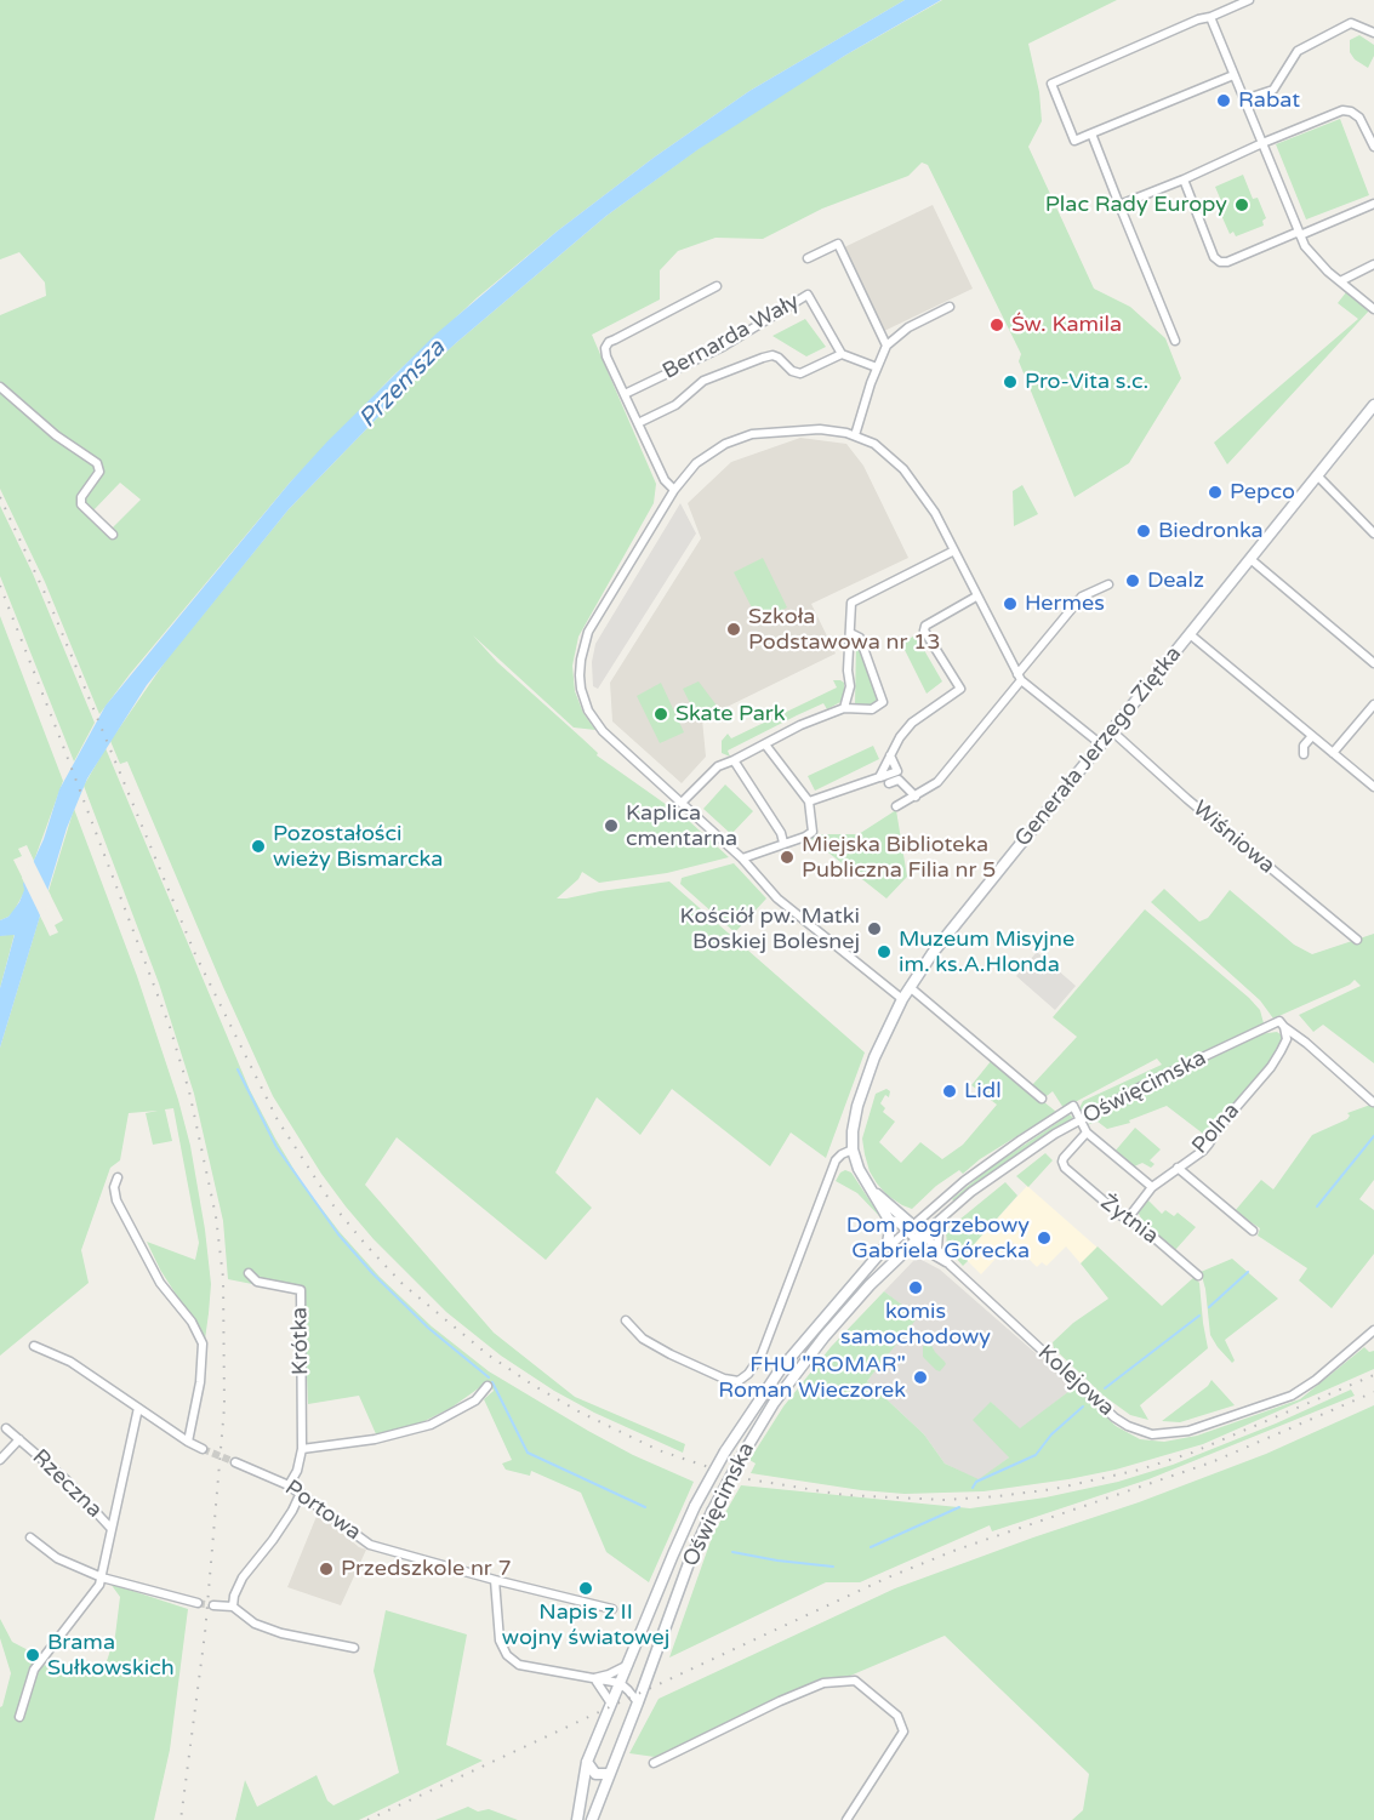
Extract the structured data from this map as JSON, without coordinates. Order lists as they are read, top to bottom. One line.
{"streets":{"main road":["Generała Jerzego Ziętka","Oświęcimska"],"street":["Bernarda Wały","Wiśniowa","Polna","Żytnia","Krótka","Kolejowa","Rzeczna","Portowa"]},"crossings":[["Generała Jerzego Ziętka","Wiśniowa"],["Oświęcimska","Polna"],["Oświęcimska","Kolejowa"],["Polna","Żytnia"]],"water":["Przemsza"],"places":["Rabat","Plac Rady Europy","Św. Kamila","Pro-Vita s.c.","Pepco","Biedronka","Dealz","Hermes","Szkoła Podstawowa nr 13","Skate Park","Kaplica cmentarna","Pozostałości wieży Bismarcka","Miejska Biblioteka Publiczna Filia nr 5","Kościół pw. Matki Boskiej Bolesnej","Muzeum Misyjne im. ks.A.Hlonda","Lidl","Dom pogrzebowy Gabriela Górecka","komis samochodowy","FHU \"ROMAR\" Roman Wieczorek","Przedszkole nr 7","Napis z II wojny światowej","Brama Sułkowskich"]}
